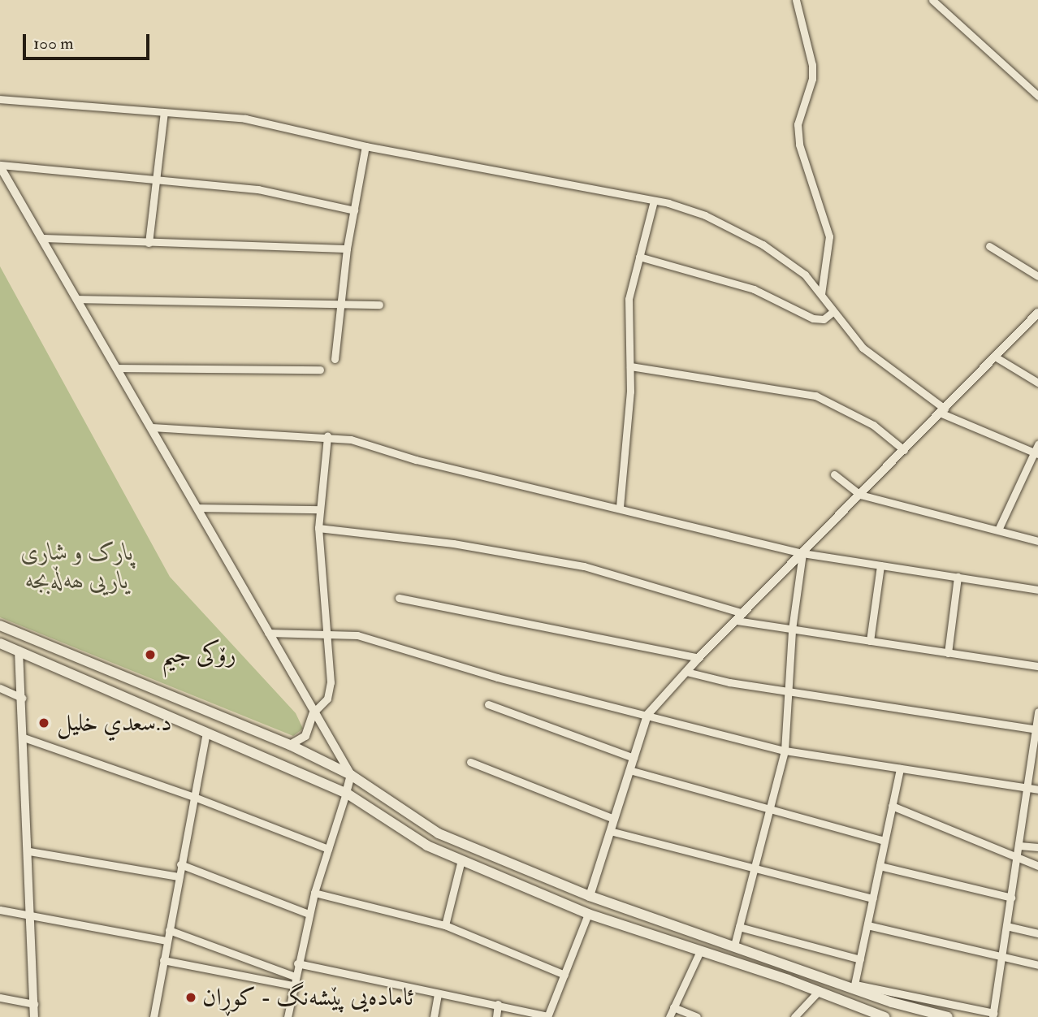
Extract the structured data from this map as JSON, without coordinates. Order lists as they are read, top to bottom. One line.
{"parks":["پارک و شاری یاریی ھەڵەبجە"],"places":["رۆکی جیم","د.سعدي خليل","ئامادەیی پێشەنگ - کوڕان"],"scale_bar":"100 m"}
